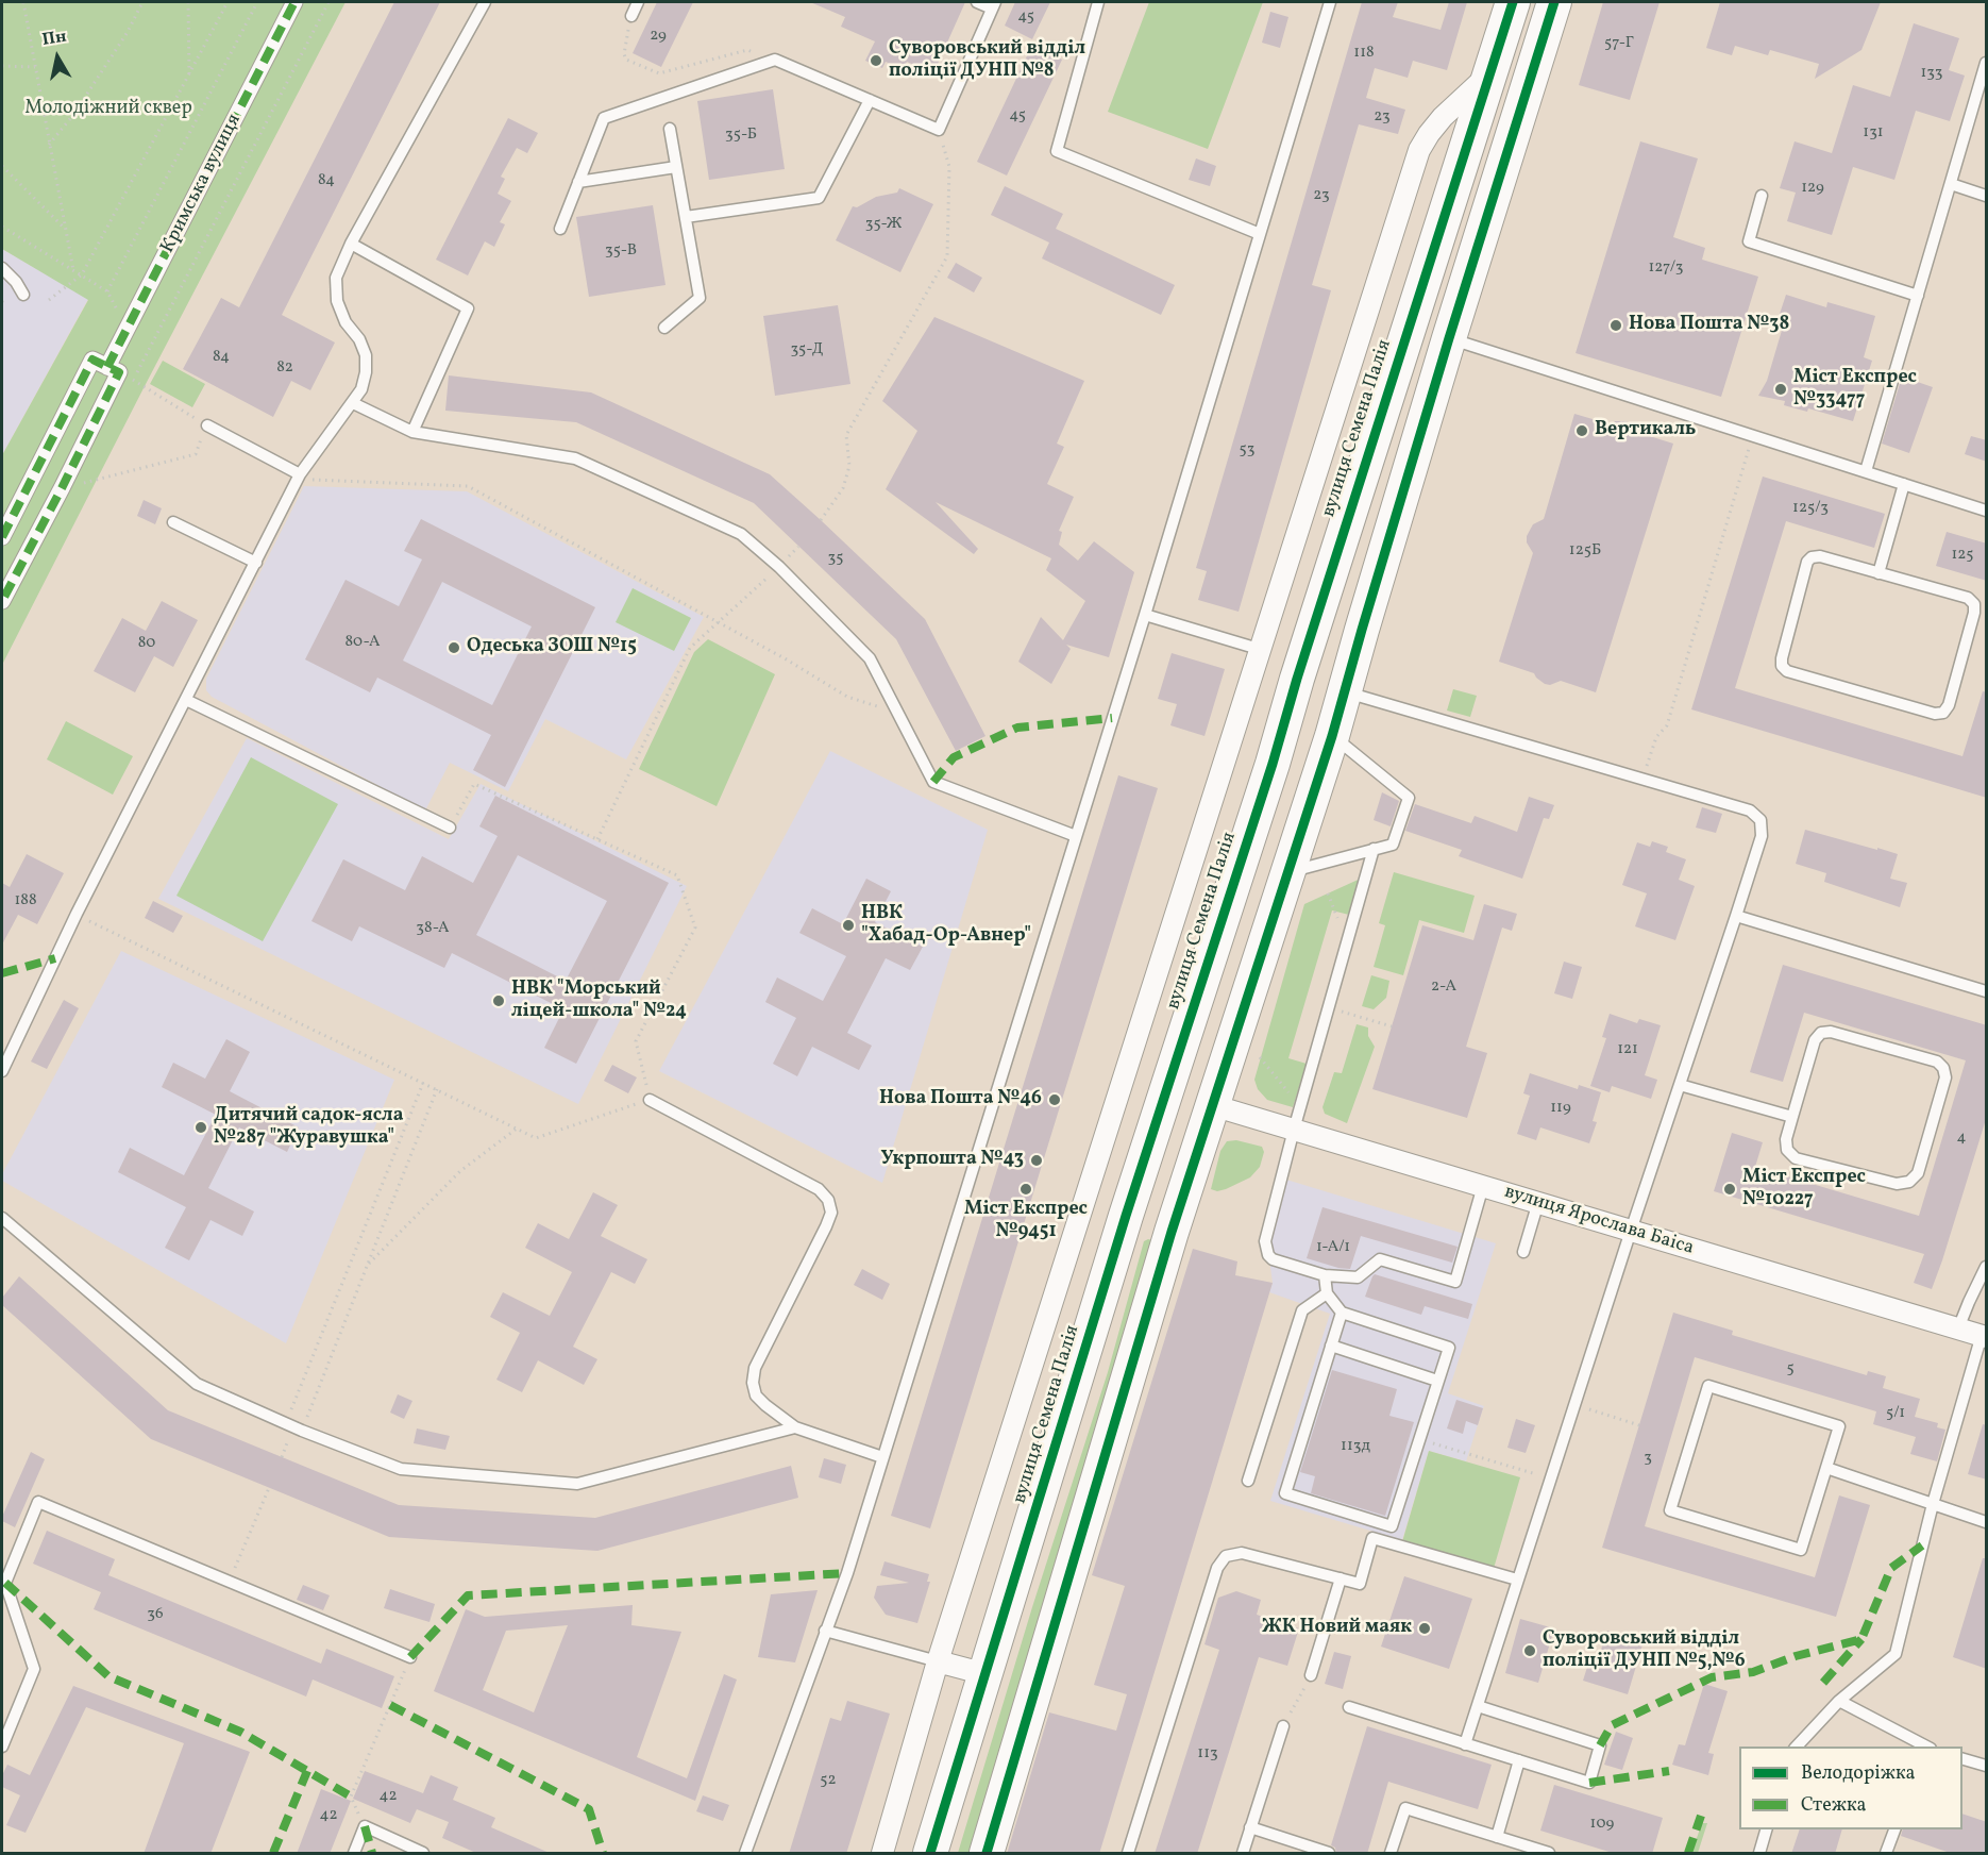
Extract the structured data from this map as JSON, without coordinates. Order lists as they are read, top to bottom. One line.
{"streets":{"main road":["вулиця Семена Палія"],"street":["Кримська вулиця","вулиця Ярослава Баіса"]},"parks":["Молодіжний сквер"],"places":["Суворовський відділ поліції ДУНП №8","Нова Пошта №38","Міст Експрес №33477","Вертикаль","Одеська ЗОШ №15","НВК \"Хабад-Ор-Авнер\"","НВК \"Морський ліцей-школа\" №24","Нова Пошта №46","Дитячий садок-ясла №287 \"Журавушка\"","Укрпошта №43","Міст Експрес №9451","Міст Експрес №10227","ЖК Новий маяк","Суворовський відділ поліції ДУНП №5,№6"],"house_numbers":["45","29","57-Г","118","133","45","23","131","35-Б","84","129","23","35-Ж","35-В","127/3","35-Д","84","82","53","125/3","125Б","125","35","80-А","80","188","38-А","2-А","121","119","4","1-А/1","5","5/1","113д","3","36","113","52","42","42","109"],"legend":["Велодоріжка","Стежка"],"north":"top"}
